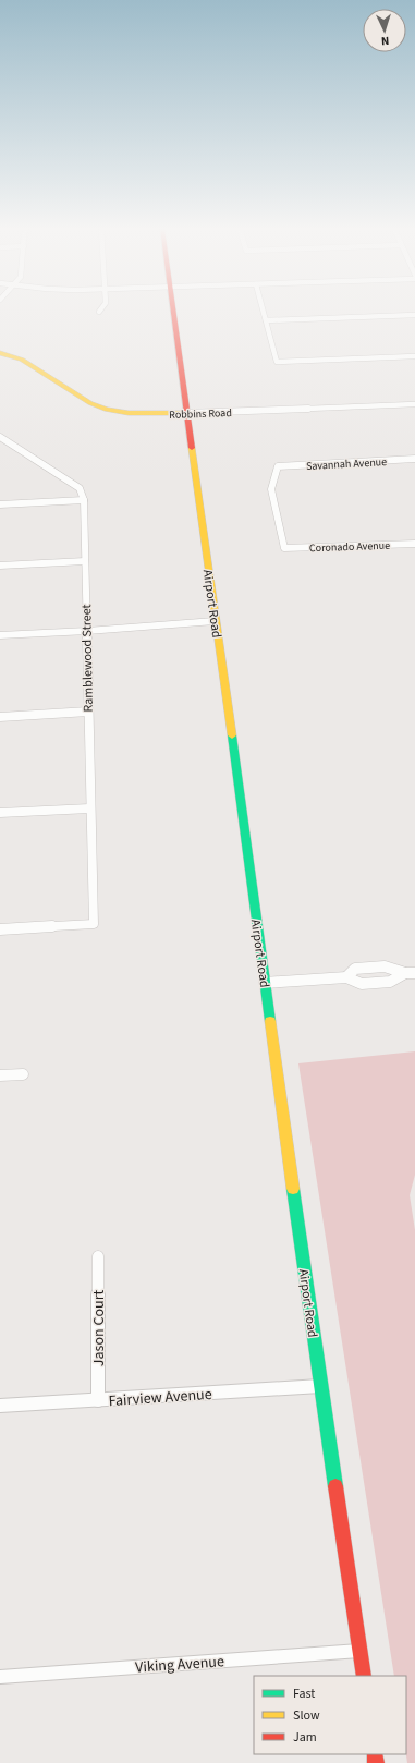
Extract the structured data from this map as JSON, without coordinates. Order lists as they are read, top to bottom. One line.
{"streets":{"main road":["Robbins Road","Airport Road"],"street":["Savannah Avenue","Coronado Avenue","Ramblewood Street","Jason Court","Fairview Avenue","Viking Avenue"]},"crossings":[["Robbins Road","Airport Road"],["Savannah Avenue","Coronado Avenue"],["Airport Road","Fairview Avenue"],["Airport Road","Viking Avenue"],["Jason Court","Fairview Avenue"]],"legend":["Fast","Slow","Jam"],"north":"bottom"}
